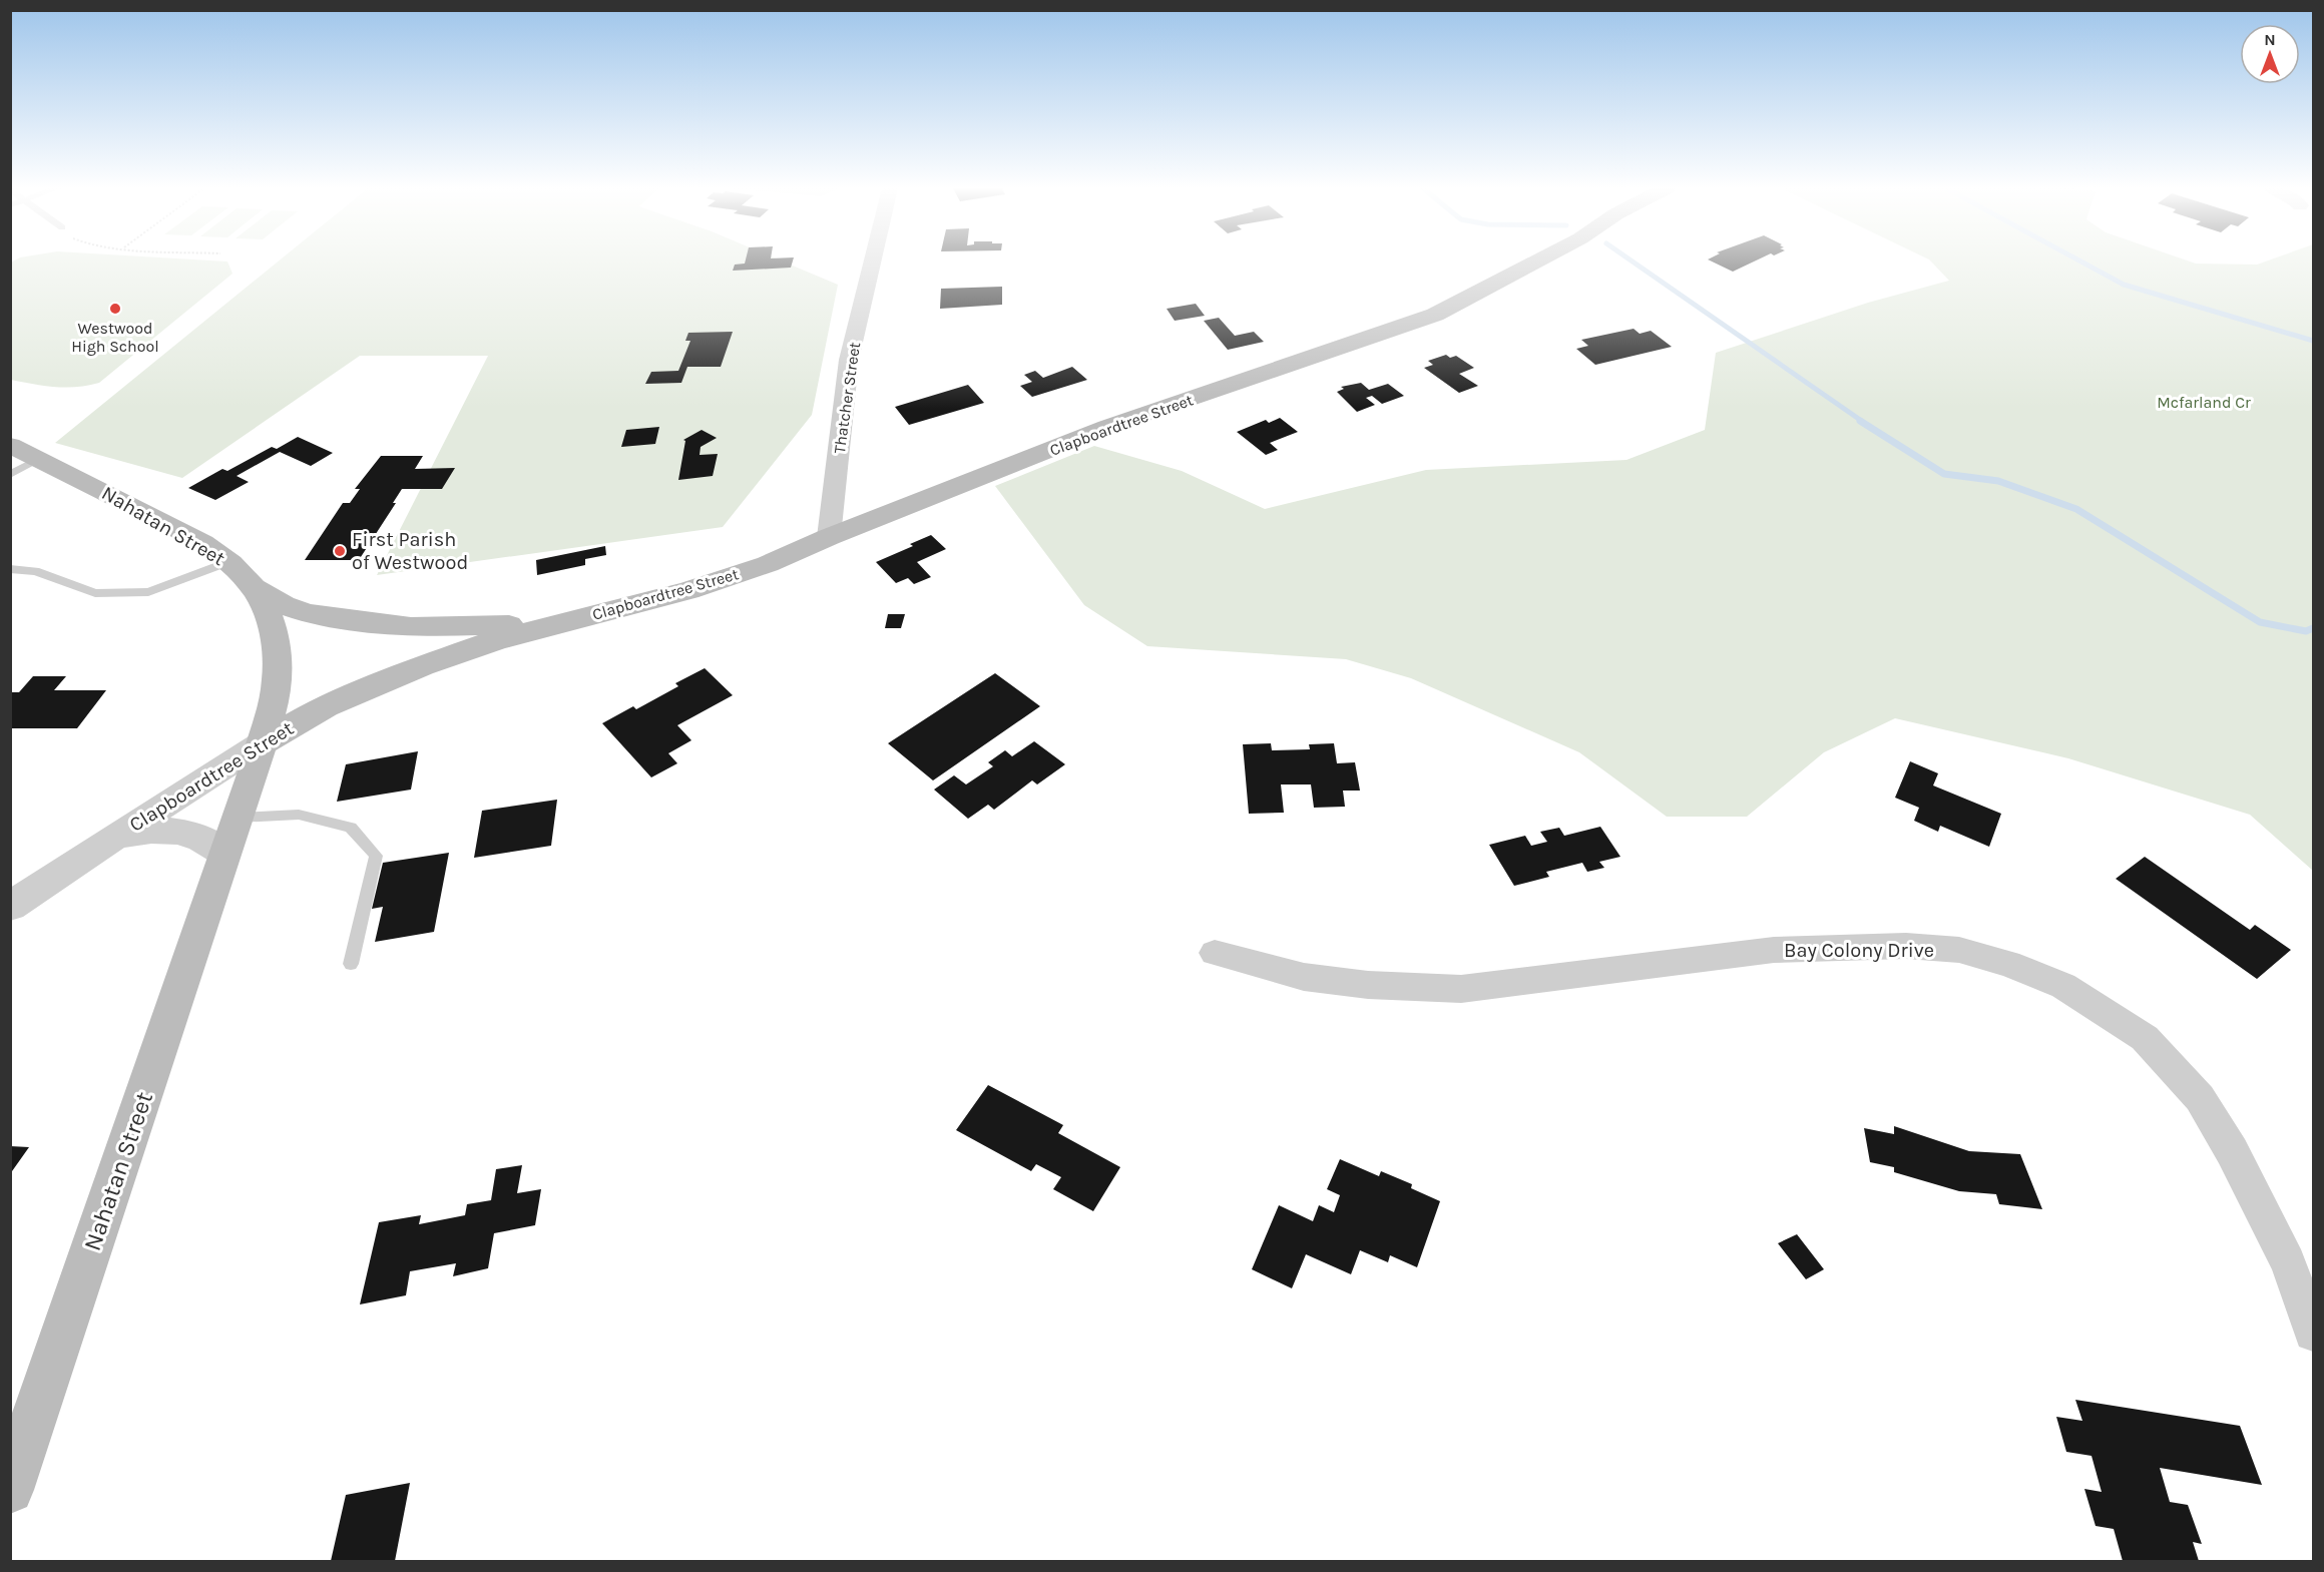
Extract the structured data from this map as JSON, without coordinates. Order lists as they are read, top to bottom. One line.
{"streets":{"main road":["Clapboardtree Street","Nahatan Street"],"street":["Thatcher Street","Bay Colony Drive"]},"crossings":[["Thatcher Street","Clapboardtree Street"],["Clapboardtree Street","Nahatan Street"]],"parks":["Mcfarland Cr"],"places":["Westwood High School","First Parish of Westwood"],"north":"top"}
